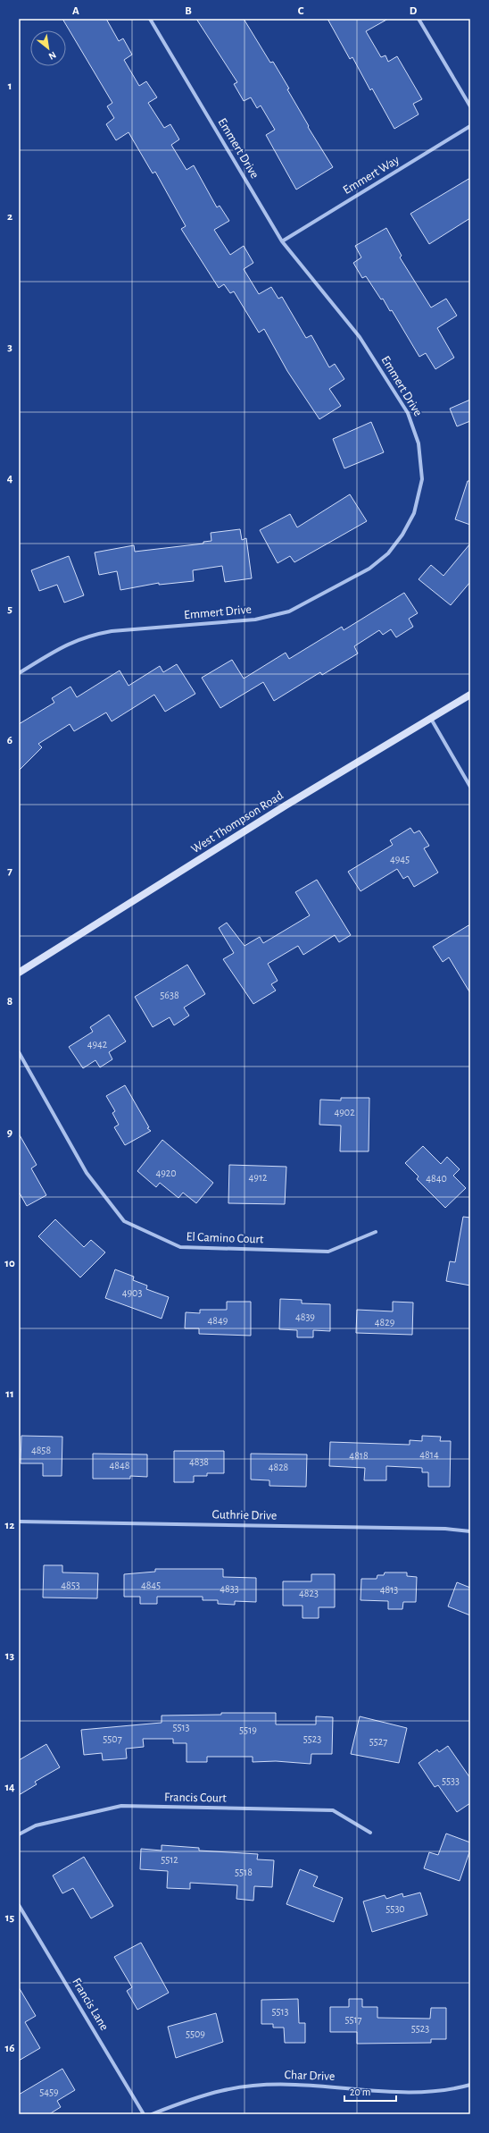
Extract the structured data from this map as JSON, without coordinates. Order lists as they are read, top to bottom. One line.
{"streets":{"main road":["West Thompson Road"],"street":["Emmert Drive","Emmert Way","El Camino Court","Guthrie Drive","Francis Court","Francis Lane","Char Drive"]},"crossings":[["Emmert Drive","Emmert Way"]],"house_numbers":["4945","5638","4942","4902","4920","4912","4840","4903","4839","4849","4829","4858","4814","4818","4838","4848","4828","4853","4845","4833","4813","4823","5513","5519","5507","5523","5527","5533","5512","5518","5530","5513","5517","5523","5509","5459"],"scale_bar":"20 m","north":"bottom right","grid":{"columns":["A","B","C","D"],"rows":["1","2","3","4","5","6","7","8","9","10","11","12","13","14","15","16"]}}
